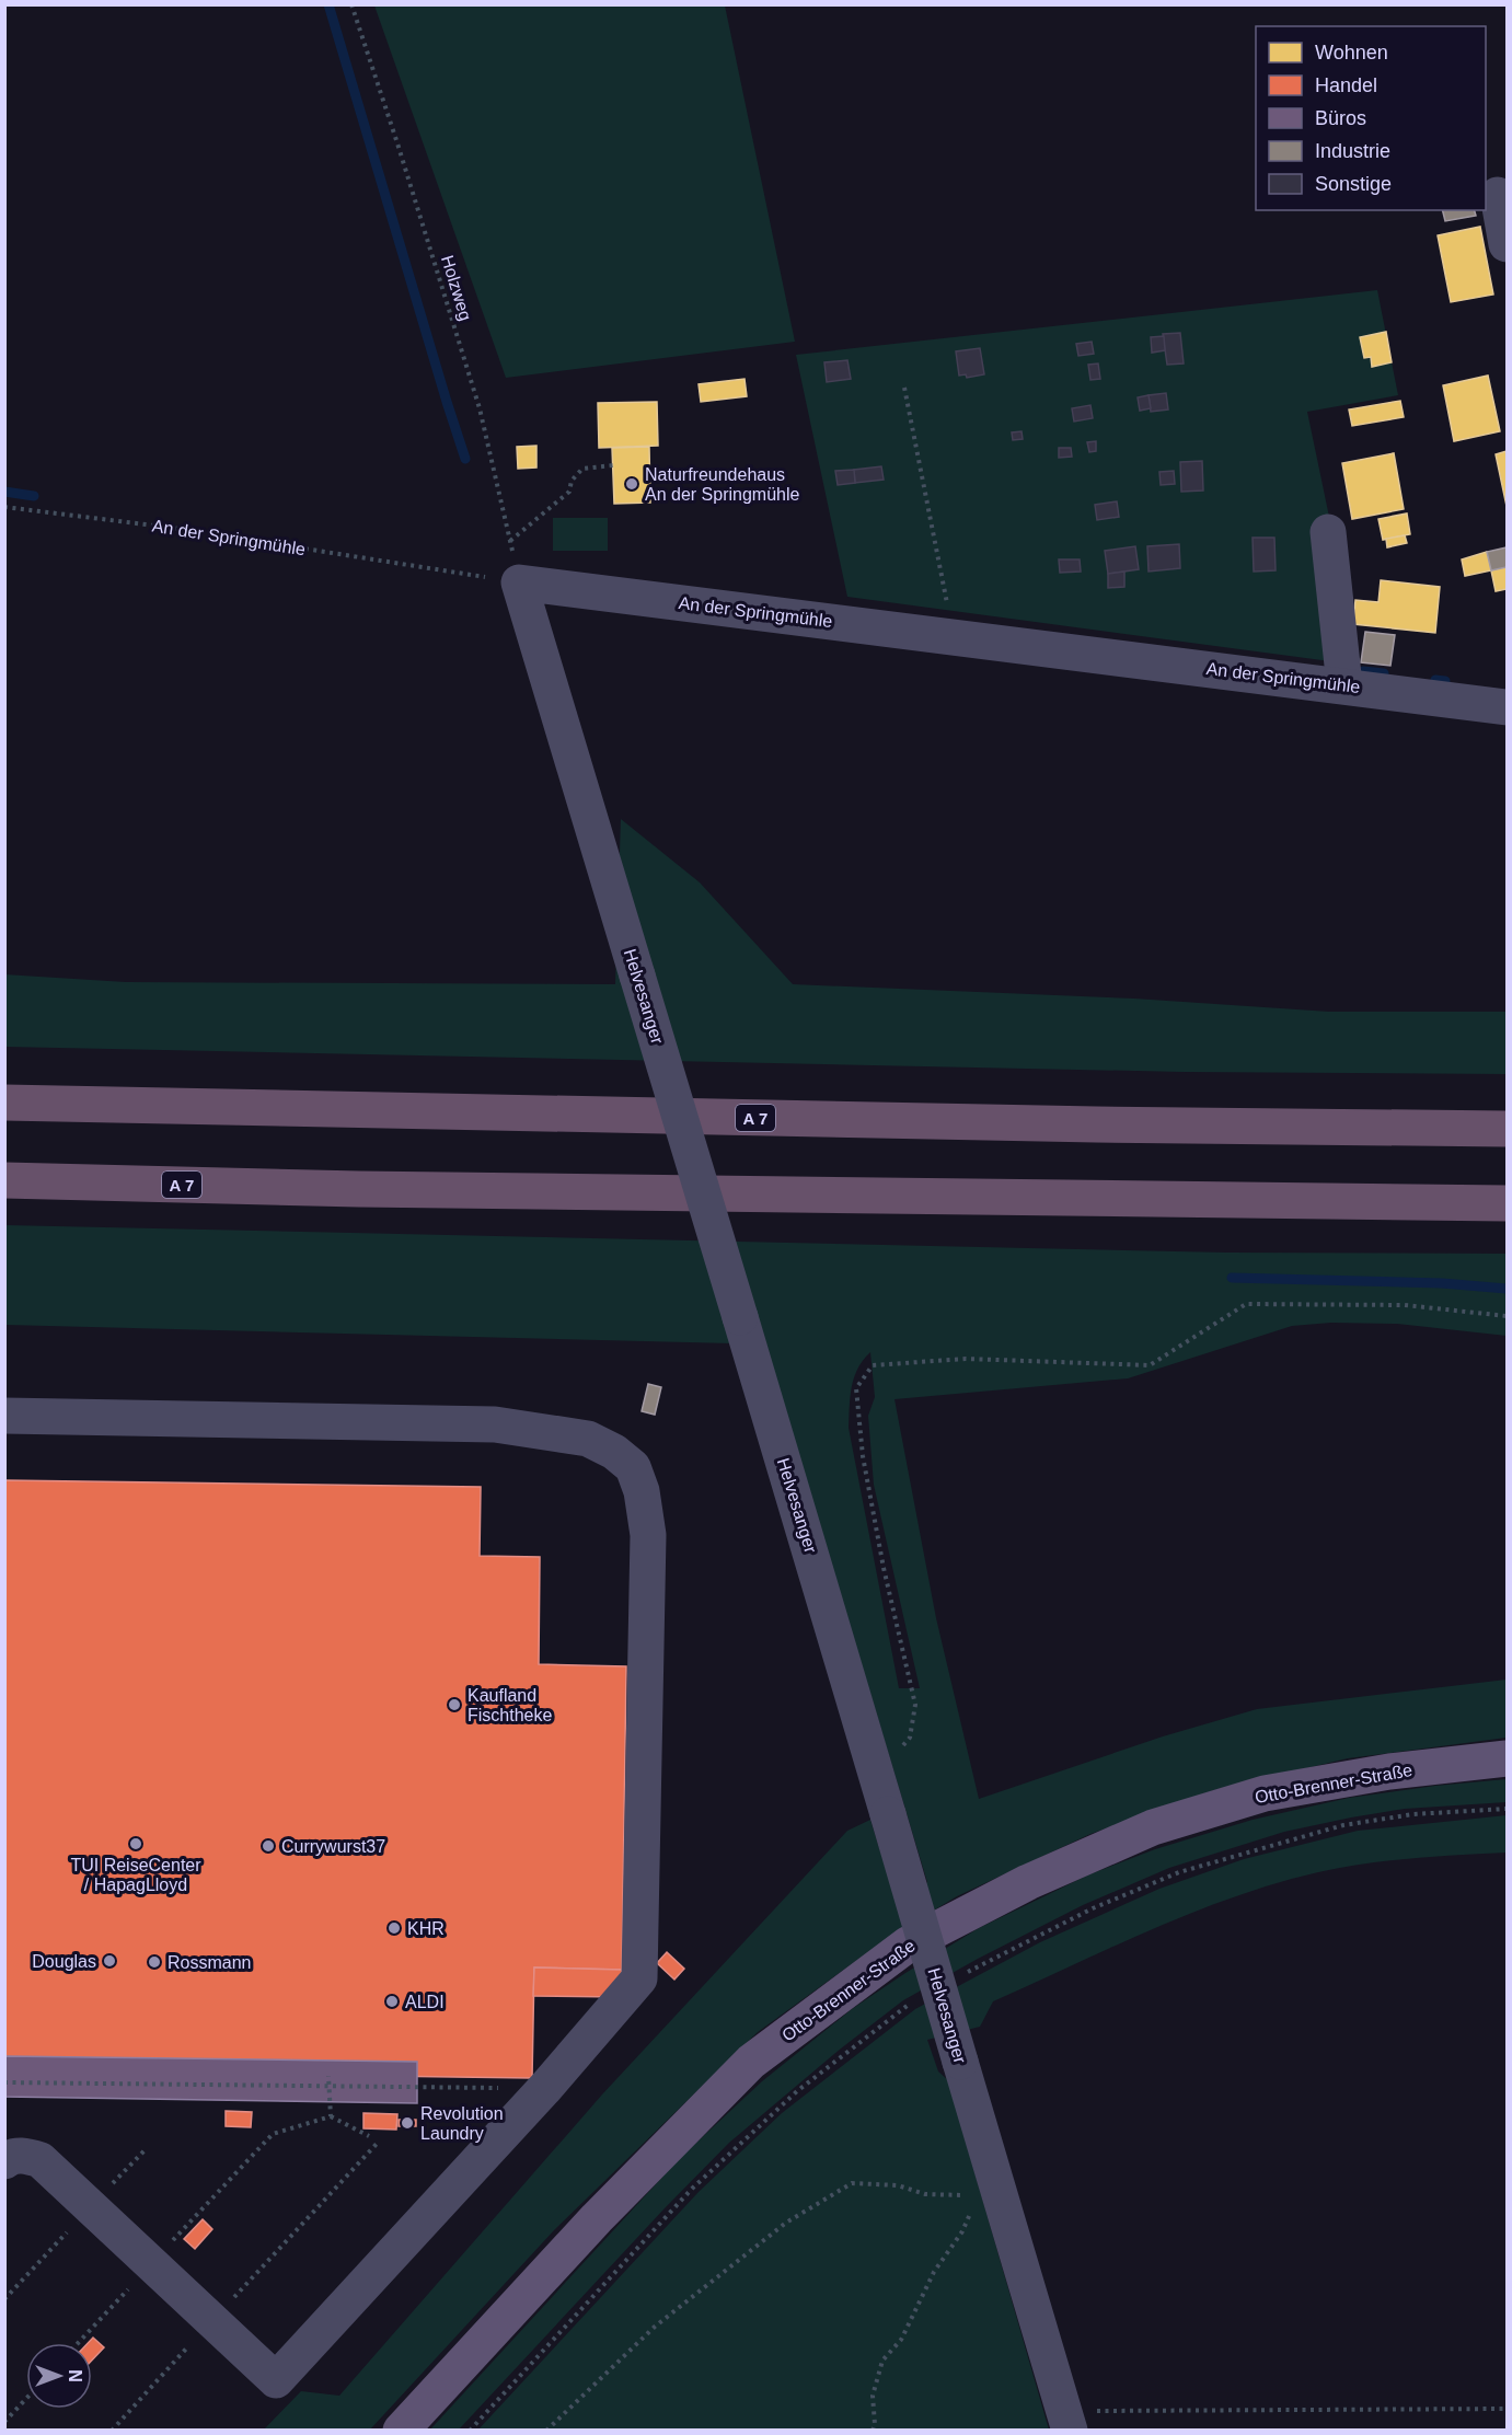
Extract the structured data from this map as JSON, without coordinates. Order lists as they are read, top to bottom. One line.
{"streets":{"highway":["A 7"],"main road":["Otto-Brenner-Straße"],"street":["An der Springmühle","Helvesanger"],"path":["Holzweg"]},"crossings":[["Holzweg","An der Springmühle"],["Holzweg","Helvesanger"],["An der Springmühle","Helvesanger"]],"places":["Naturfreundehaus An der Springmühle","Kaufland Fischtheke","TUI ReiseCenter / HapagLloyd","Currywurst37","KHR","Douglas","Rossmann","ALDI","Revolution Laundry"],"legend":["Wohnen","Handel","Büros","Industrie","Sonstige"],"north":"right"}
